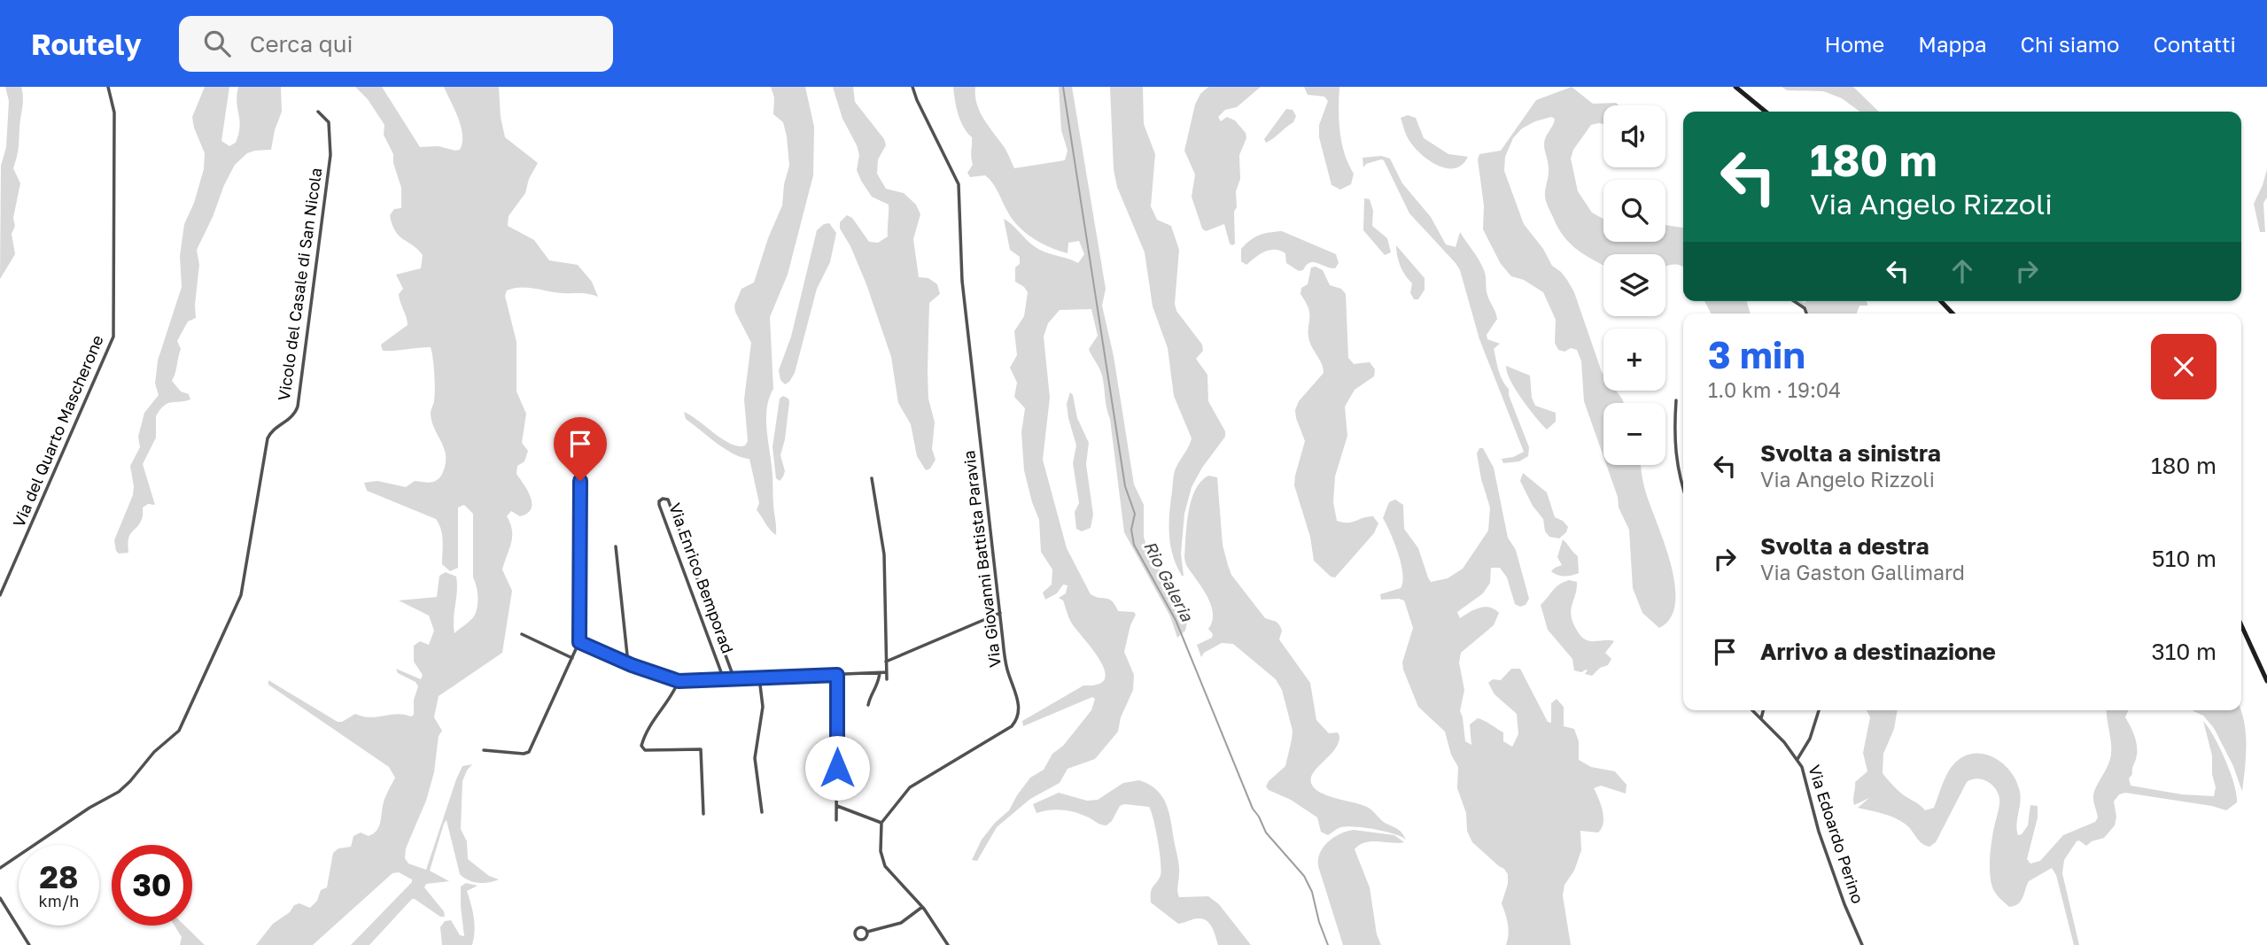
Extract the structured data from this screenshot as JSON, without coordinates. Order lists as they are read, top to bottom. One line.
{"streets":{"street":["Vicolo del Casale di San Nicola","Via del Quarto Mascherone","Via Giovanni Battista Paravia","Via Enrico Bemporad","Via Edoardo Perino"]},"water":["Rio Galeria"],"page":{"header":"Routely","search":"Cerca qui","nav":["Home","Mappa","Chi siamo","Contatti"],"map_buttons":["+","−"],"turn":["180 m","Via Angelo Rizzoli"],"heading":["3 min","1.0 km · 19:04"],"list":[{"name":"Svolta a sinistra","note":"Via Angelo Rizzoli","value":"180 m"},{"name":"Svolta a destra","note":"Via Gaston Gallimard","value":"510 m"},{"name":"Arrivo a destinazione","value":"310 m"}],"speed":"28 km/h","limit":"30"}}
